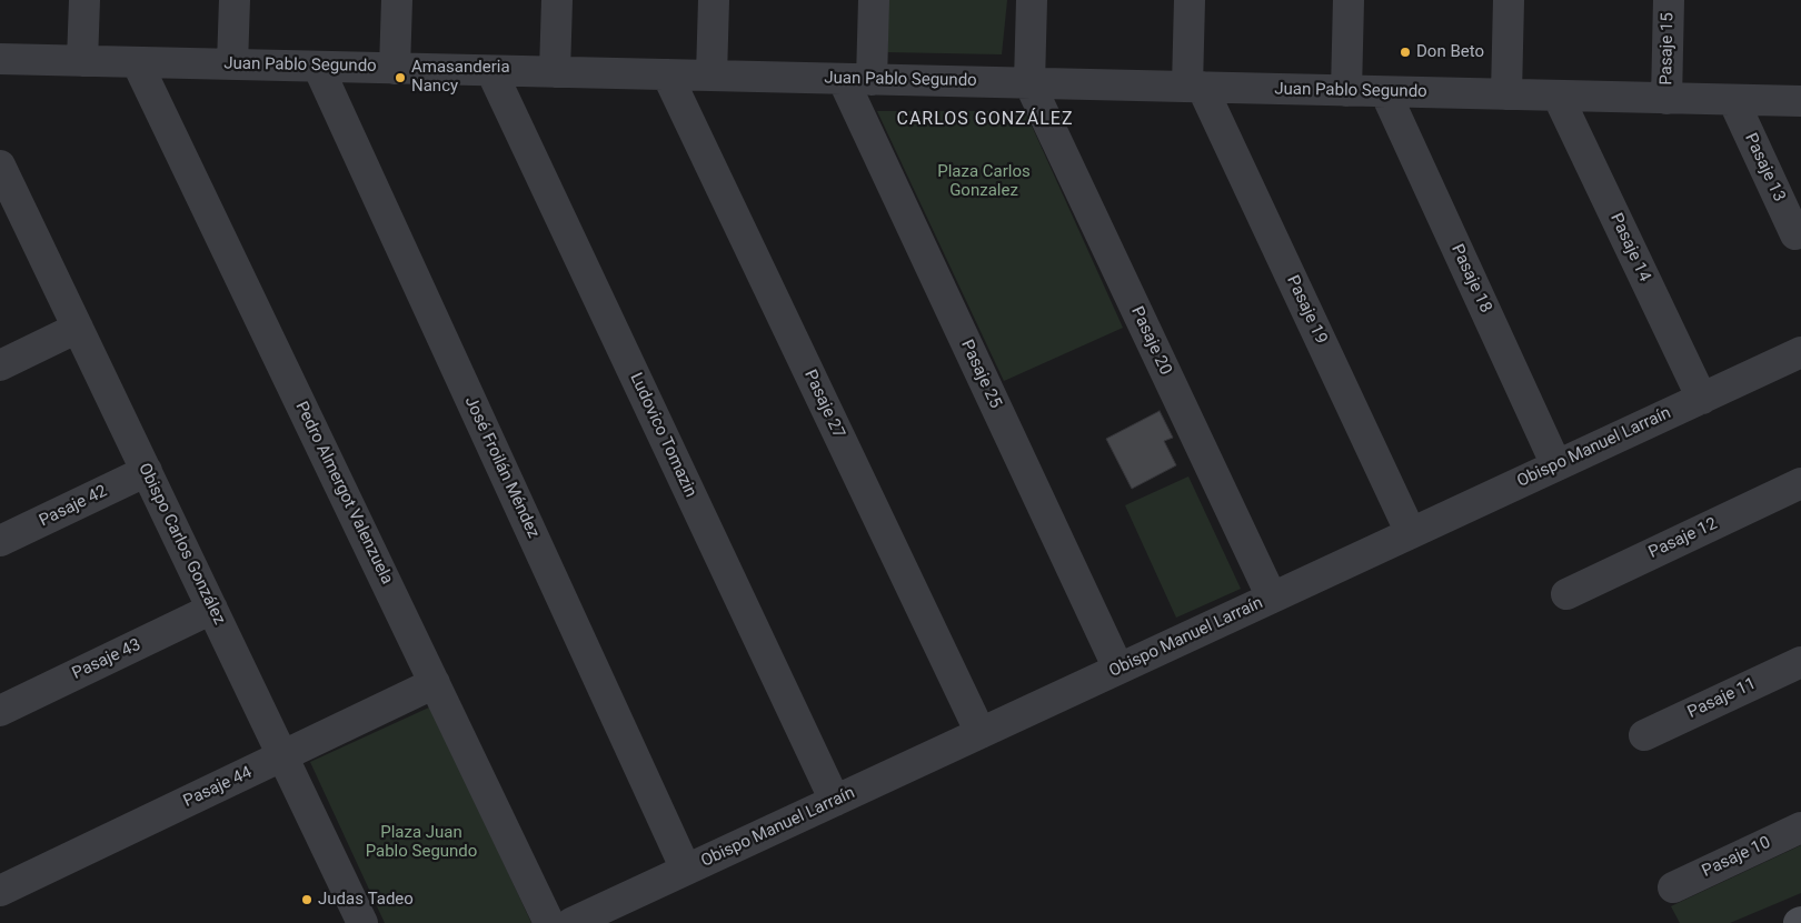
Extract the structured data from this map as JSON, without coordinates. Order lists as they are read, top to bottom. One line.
{"streets":{"street":["Pasaje 15","Juan Pablo Segundo","Pasaje 13","Pasaje 14","Pasaje 18","Pasaje 19","Pasaje 20","Pasaje 25","Pasaje 27","Ludovico Tomazin","Obispo Manuel Larraín","José Froilán Méndez","Pedro Almergot Valenzuela","Pasaje 42","Pasaje 12","Obispo Carlos González","Pasaje 43","Pasaje 11","Pasaje 44","Pasaje 10"]},"crossings":[["Pasaje 15","Juan Pablo Segundo"],["Juan Pablo Segundo","Pasaje 13"],["Juan Pablo Segundo","Pasaje 14"],["Juan Pablo Segundo","Pasaje 18"],["Juan Pablo Segundo","Pasaje 19"],["Juan Pablo Segundo","Pasaje 20"],["Juan Pablo Segundo","Pasaje 25"],["Juan Pablo Segundo","Pasaje 27"],["Juan Pablo Segundo","Ludovico Tomazin"],["Juan Pablo Segundo","José Froilán Méndez"],["Juan Pablo Segundo","Pedro Almergot Valenzuela"],["Pasaje 14","Obispo Manuel Larraín"],["Pasaje 18","Obispo Manuel Larraín"],["Pasaje 19","Obispo Manuel Larraín"],["Pasaje 20","Obispo Manuel Larraín"],["Pasaje 25","Obispo Manuel Larraín"],["Pasaje 27","Obispo Manuel Larraín"],["Ludovico Tomazin","Obispo Manuel Larraín"],["Obispo Manuel Larraín","José Froilán Méndez"],["Pedro Almergot Valenzuela","Pasaje 44"],["Pasaje 42","Obispo Carlos González"],["Obispo Carlos González","Pasaje 43"],["Obispo Carlos González","Pasaje 44"]],"districts":["CARLOS GONZÁLEZ"],"parks":["Plaza Carlos Gonzalez","Plaza Juan Pablo Segundo"],"places":["Don Beto","Amasanderia Nancy","Judas Tadeo"]}
